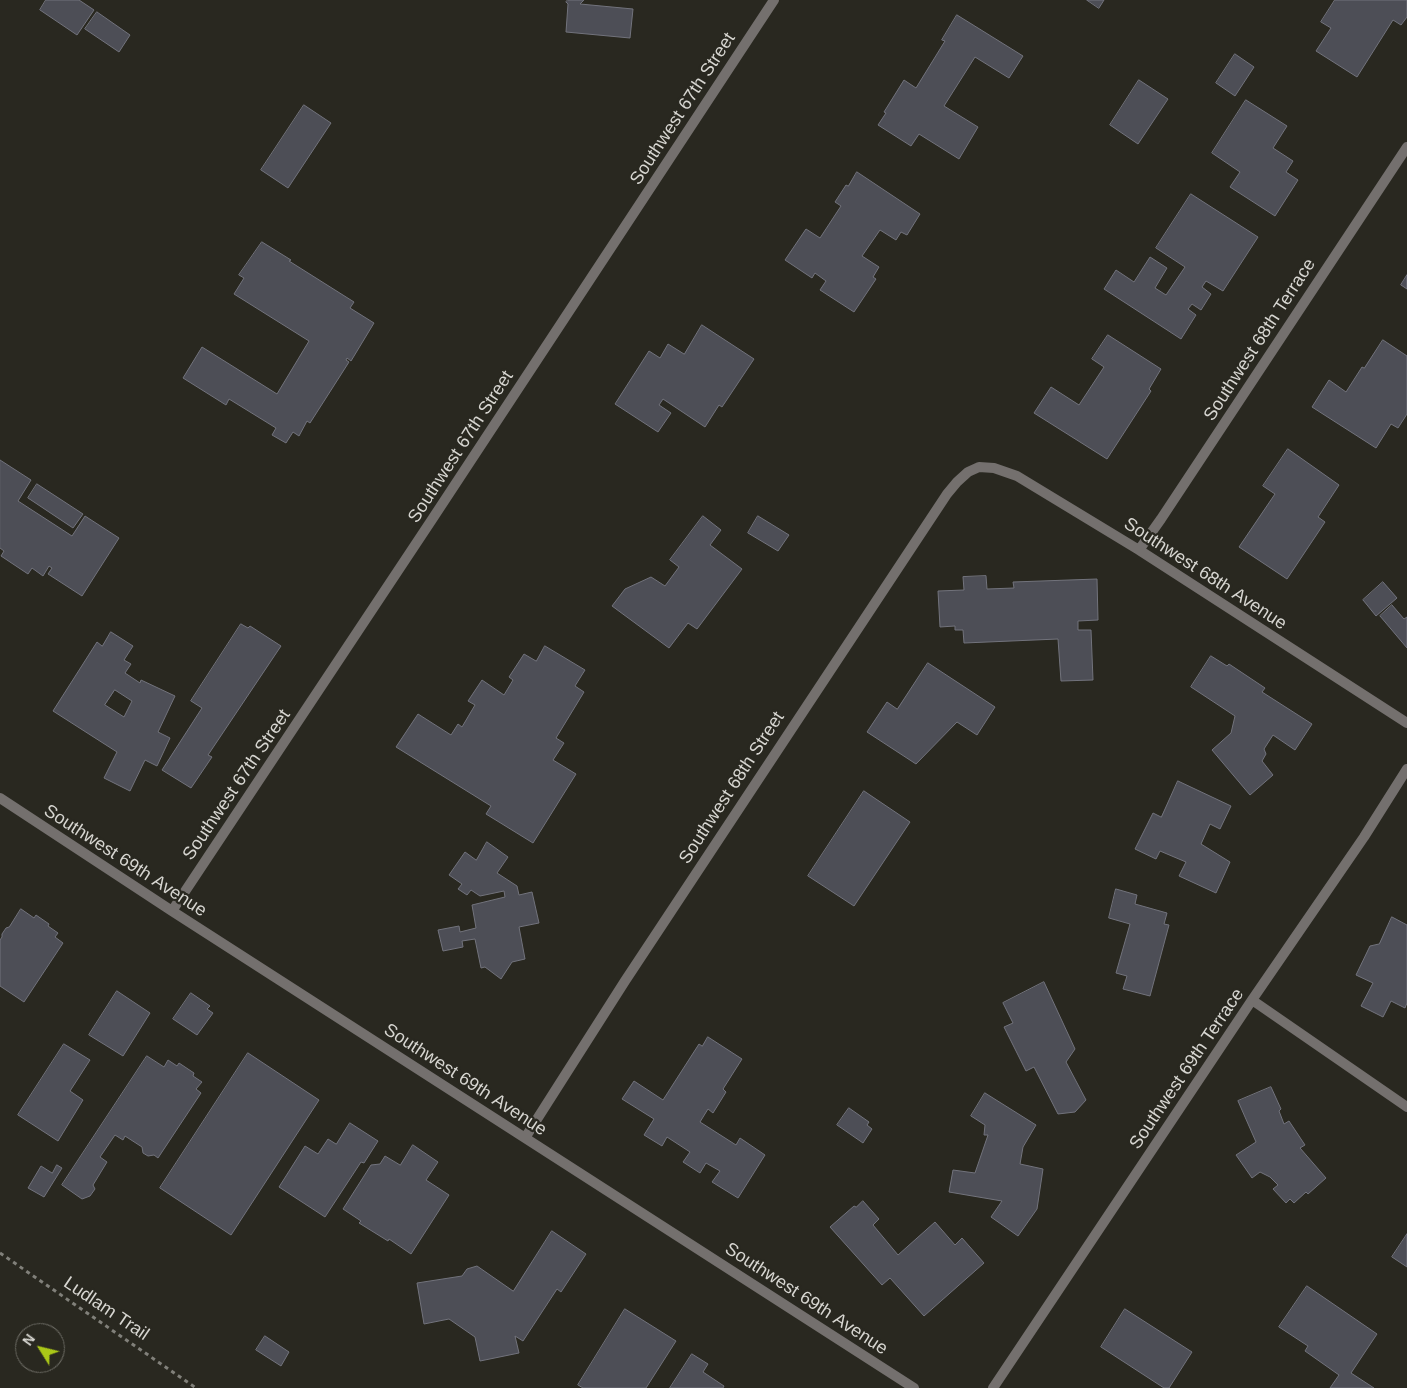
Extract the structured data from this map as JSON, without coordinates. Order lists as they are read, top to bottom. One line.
{"streets":{"street":["Southwest 67th Street","Southwest 68th Terrace","Southwest 68th Avenue","Southwest 68th Street","Southwest 69th Avenue","Southwest 69th Terrace"],"path":["Ludlam Trail"]},"crossings":[["Southwest 67th Street","Southwest 69th Avenue"],["Southwest 68th Terrace","Southwest 68th Avenue"],["Southwest 68th Avenue","Southwest 68th Street"],["Southwest 68th Street","Southwest 69th Avenue"]],"north":"top left"}
